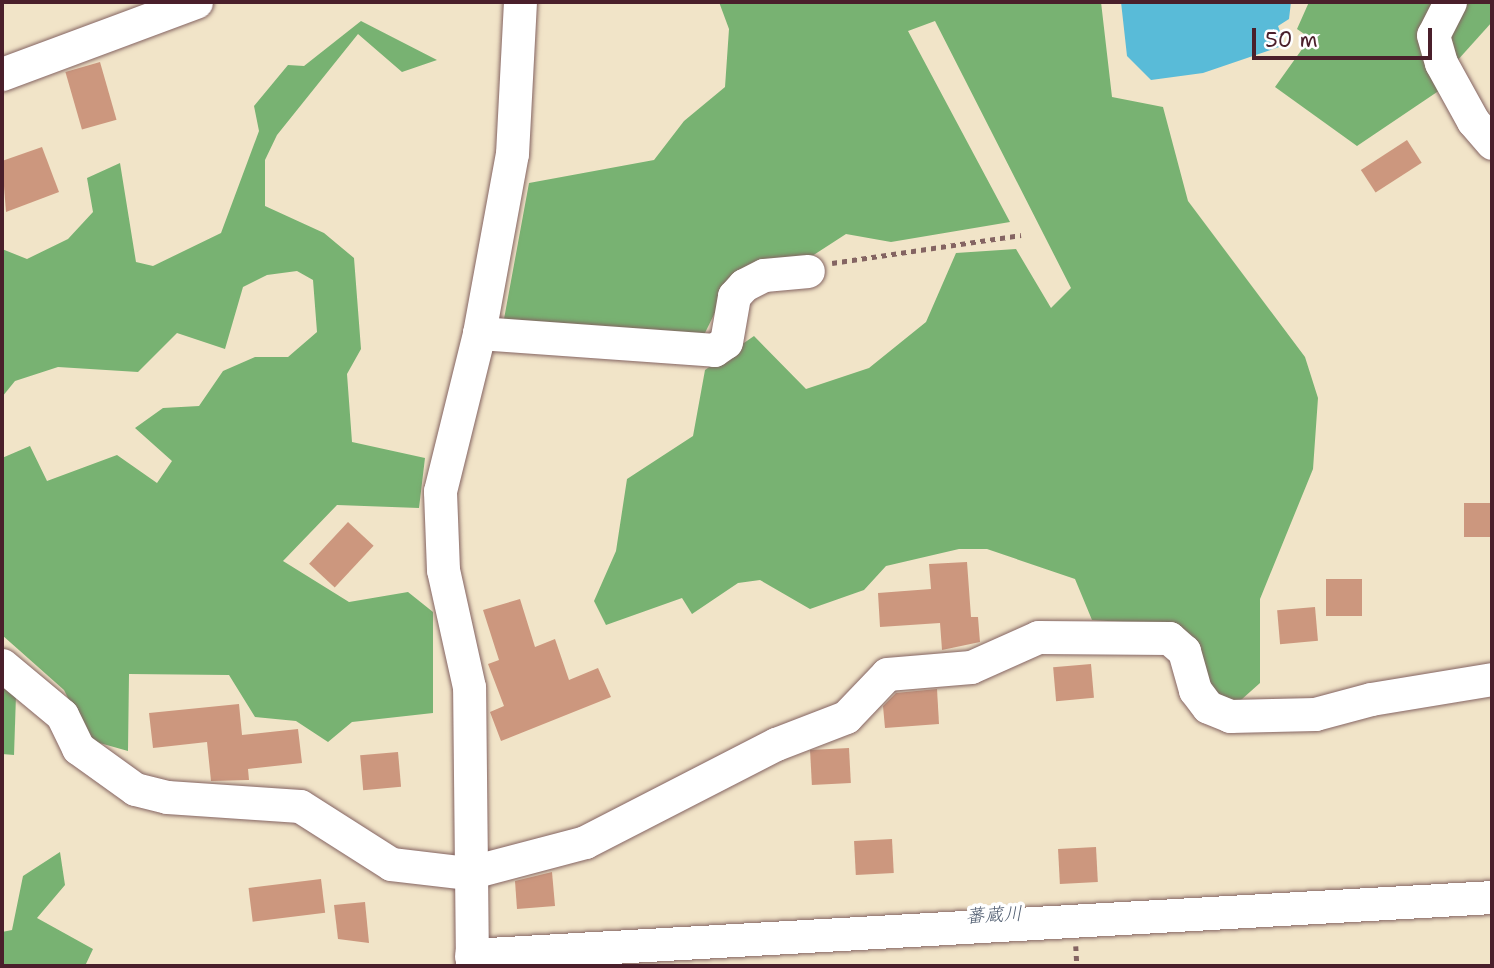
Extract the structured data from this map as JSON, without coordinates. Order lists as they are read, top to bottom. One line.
{"water":["蕃蔵川"],"scale_bar":"50 m"}
